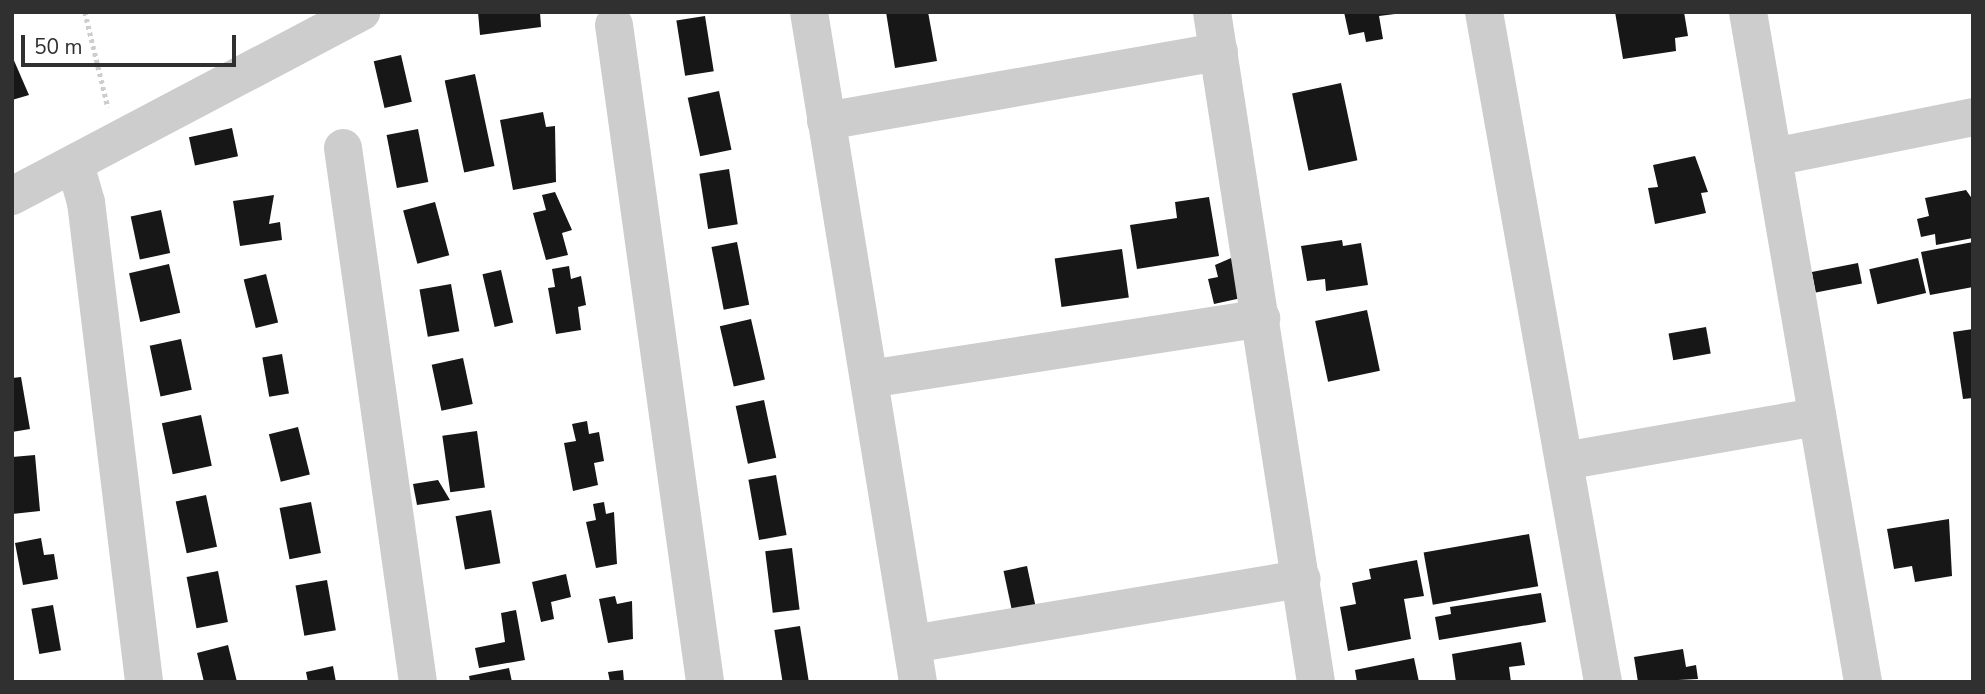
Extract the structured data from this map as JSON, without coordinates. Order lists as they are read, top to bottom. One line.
{"scale_bar":"50 m"}
